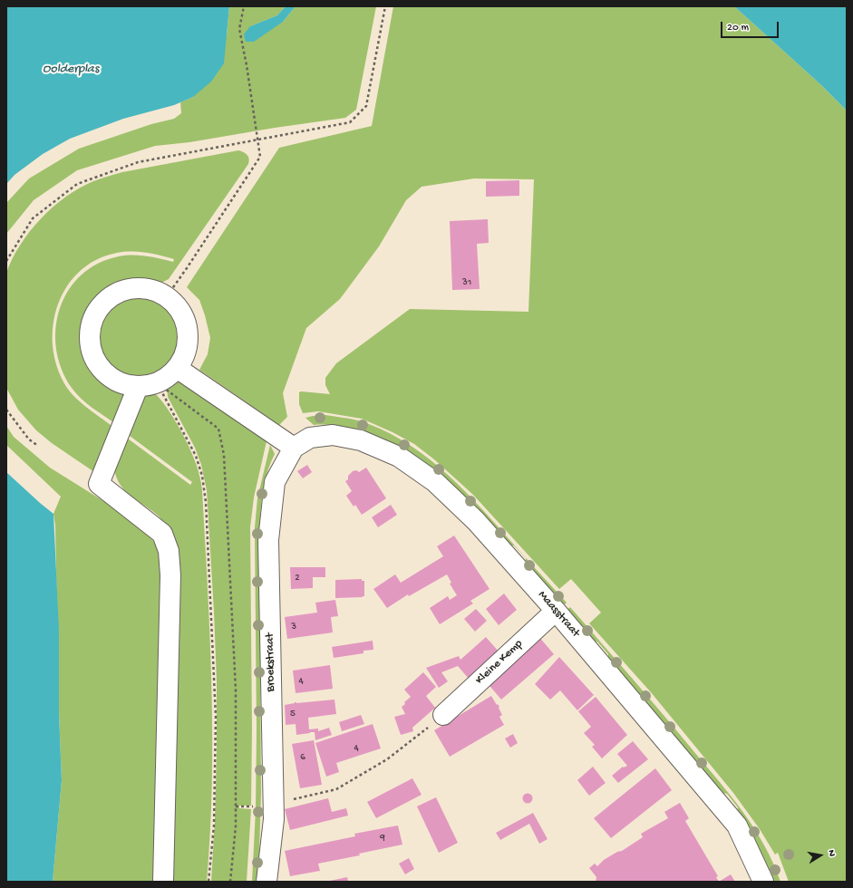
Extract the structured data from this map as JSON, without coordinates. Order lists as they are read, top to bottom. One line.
{"streets":{"street":["Maasstraat","Broekstraat","Kleine Kemp"]},"crossings":[["Maasstraat","Broekstraat"],["Maasstraat","Kleine Kemp"]],"water":["Oolderplas"],"house_numbers":["31","2","3","4","5","4","6","9"],"scale_bar":"20 m","north":"right"}
